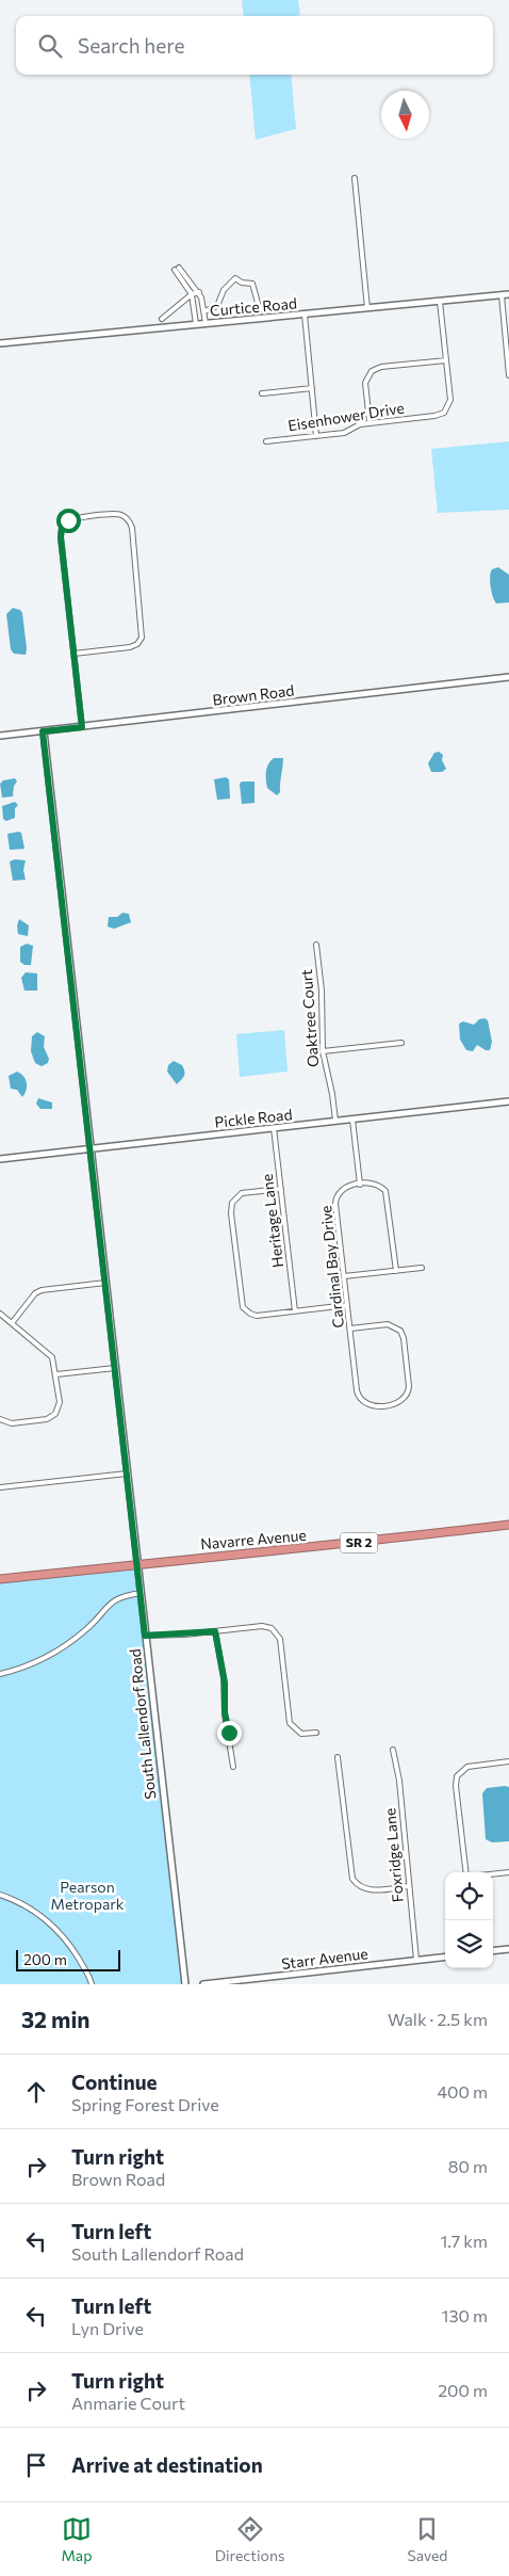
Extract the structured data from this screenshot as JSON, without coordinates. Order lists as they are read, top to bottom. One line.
{"streets":{"highway":["Navarre Avenue","SR 2"],"street":["Curtice Road","Eisenhower Drive","Brown Road","Oaktree Court","Pickle Road","Heritage Lane","Cardinal Bay Drive","South Lallendorf Road","Foxridge Lane","Starr Avenue"]},"crossings":[["Curtice Road","Eisenhower Drive"],["Brown Road","South Lallendorf Road"],["Oaktree Court","Pickle Road"],["Pickle Road","Heritage Lane"],["Pickle Road","South Lallendorf Road"],["Navarre Avenue","South Lallendorf Road"],["Foxridge Lane","Starr Avenue"]],"parks":["Pearson Metropark"],"scale_bar":"200 m","north":"bottom","page":{"search":"Search here","scale":"200 m","heading":["32 min","Walk · 2.5 km"],"list":[["Continue","Spring Forest Drive","400 m"],["Turn right","Brown Road","80 m"],["Turn left","South Lallendorf Road","1.7 km"],["Turn left","Lyn Drive","130 m"],["Turn right","Anmarie Court","200 m"],"Arrive at destination"],"nav":["Map","Directions","Saved"]}}
